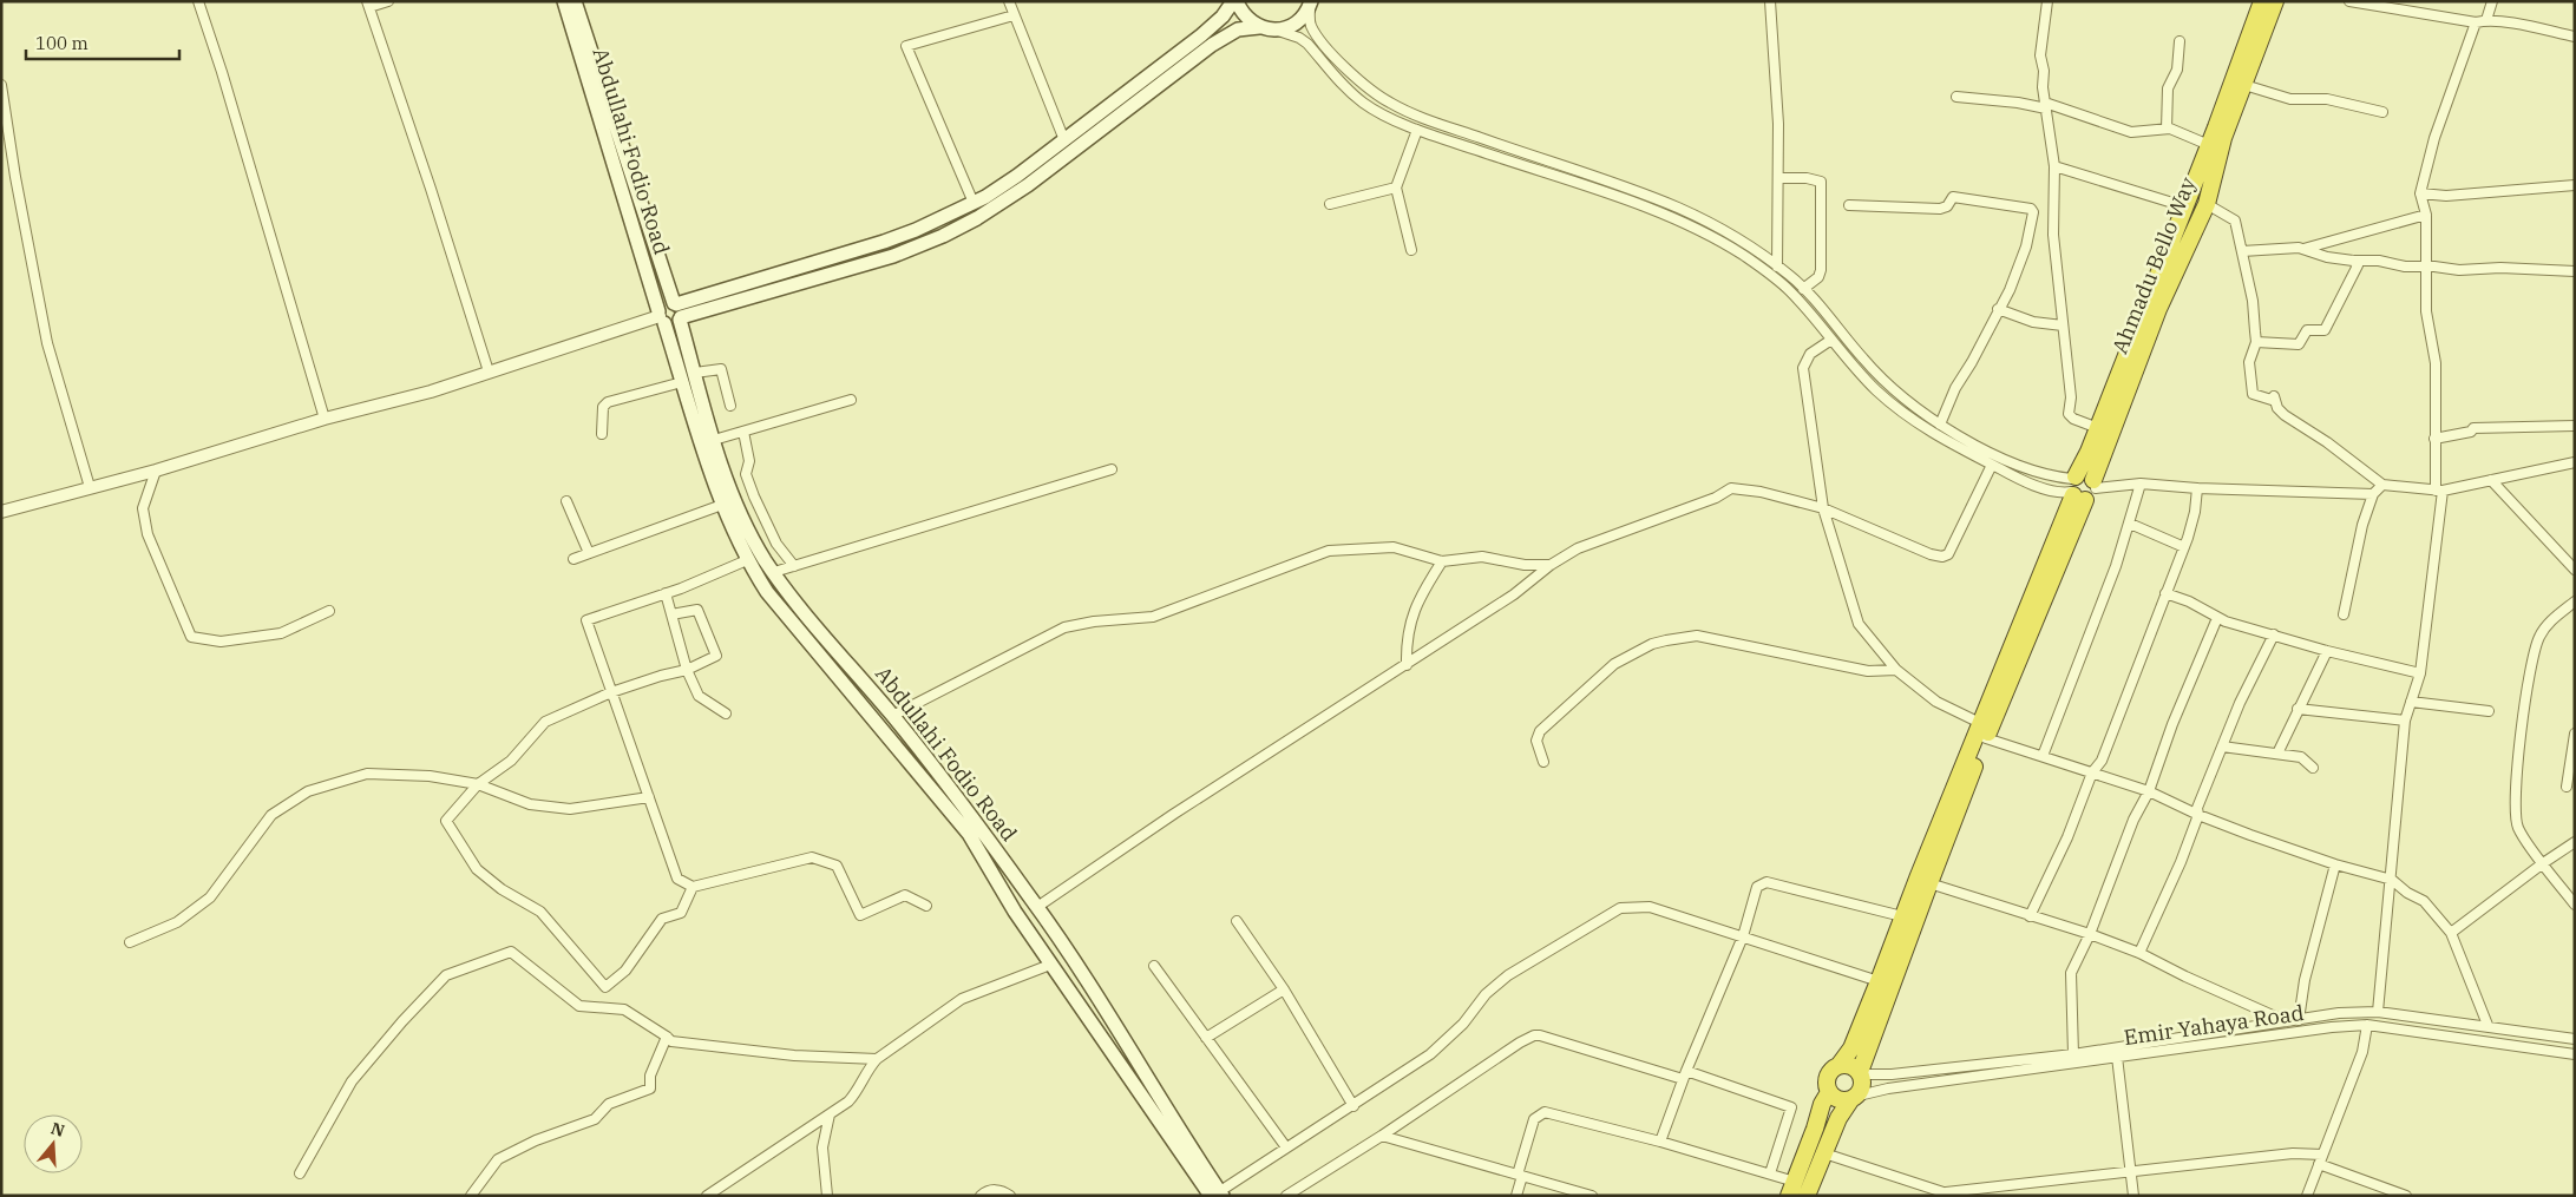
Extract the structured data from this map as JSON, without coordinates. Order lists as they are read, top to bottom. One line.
{"streets":{"highway":["Ahmadu Bello Way"],"main road":["Abdullahi Fodio Road"],"street":["Emir Yahaya Road"]},"scale_bar":"100 m","north":"top"}
